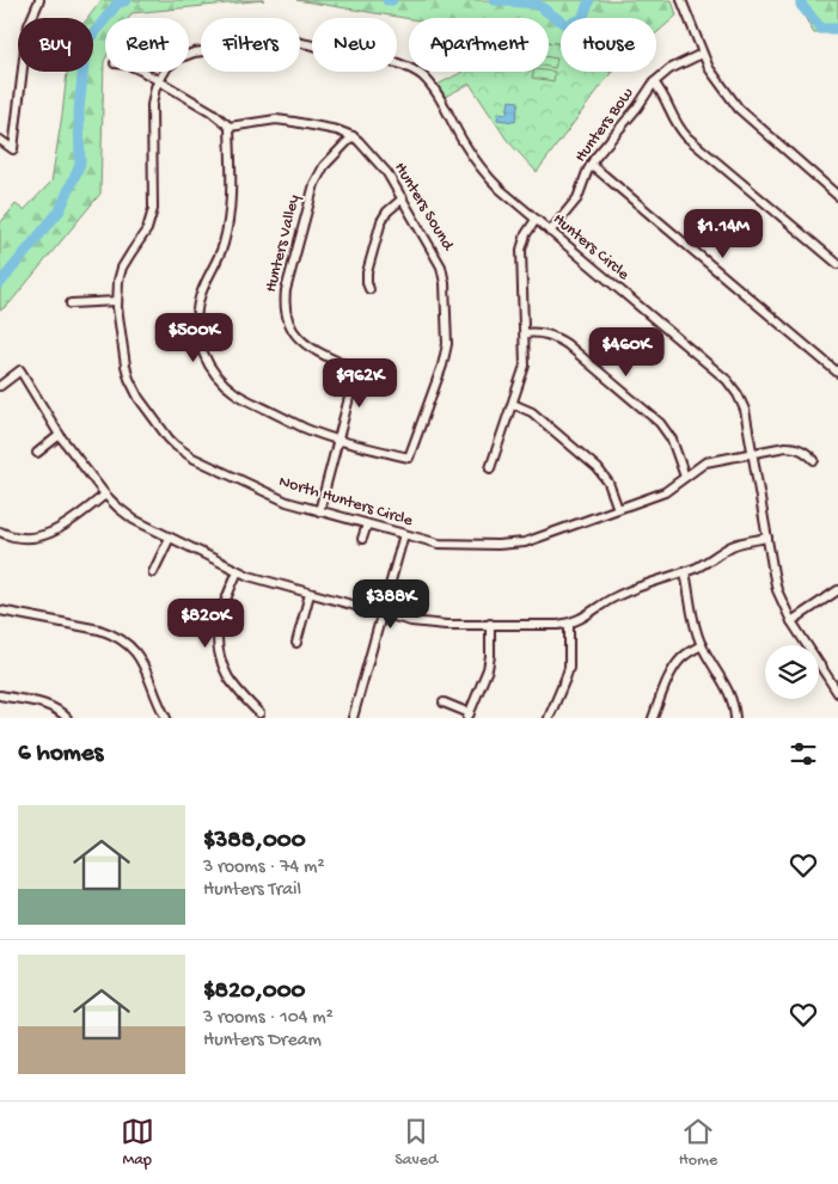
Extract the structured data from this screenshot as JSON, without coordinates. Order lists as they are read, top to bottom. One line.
{"streets":{"street":["Hunters Bow","Hunters Sound","Hunters Valley","Hunters Circle","North Hunters Circle"]},"crossings":[["Hunters Bow","Hunters Circle"],["Hunters Sound","Hunters Valley"],["Hunters Circle","North Hunters Circle"]],"page":{"chip":["Buy","Rent","Filters","New","Apartment","House"],"price":["$1.14M","$500K","$460K","$962K","$388K","$820K"],"heading":"6 homes","list":[{"name":"$388,000","note":"3 rooms · 74 m² · Hunters Trail"},{"name":"$820,000","note":"3 rooms · 104 m² · Hunters Dream"}],"tabs":["Map","Saved","Home"]}}
